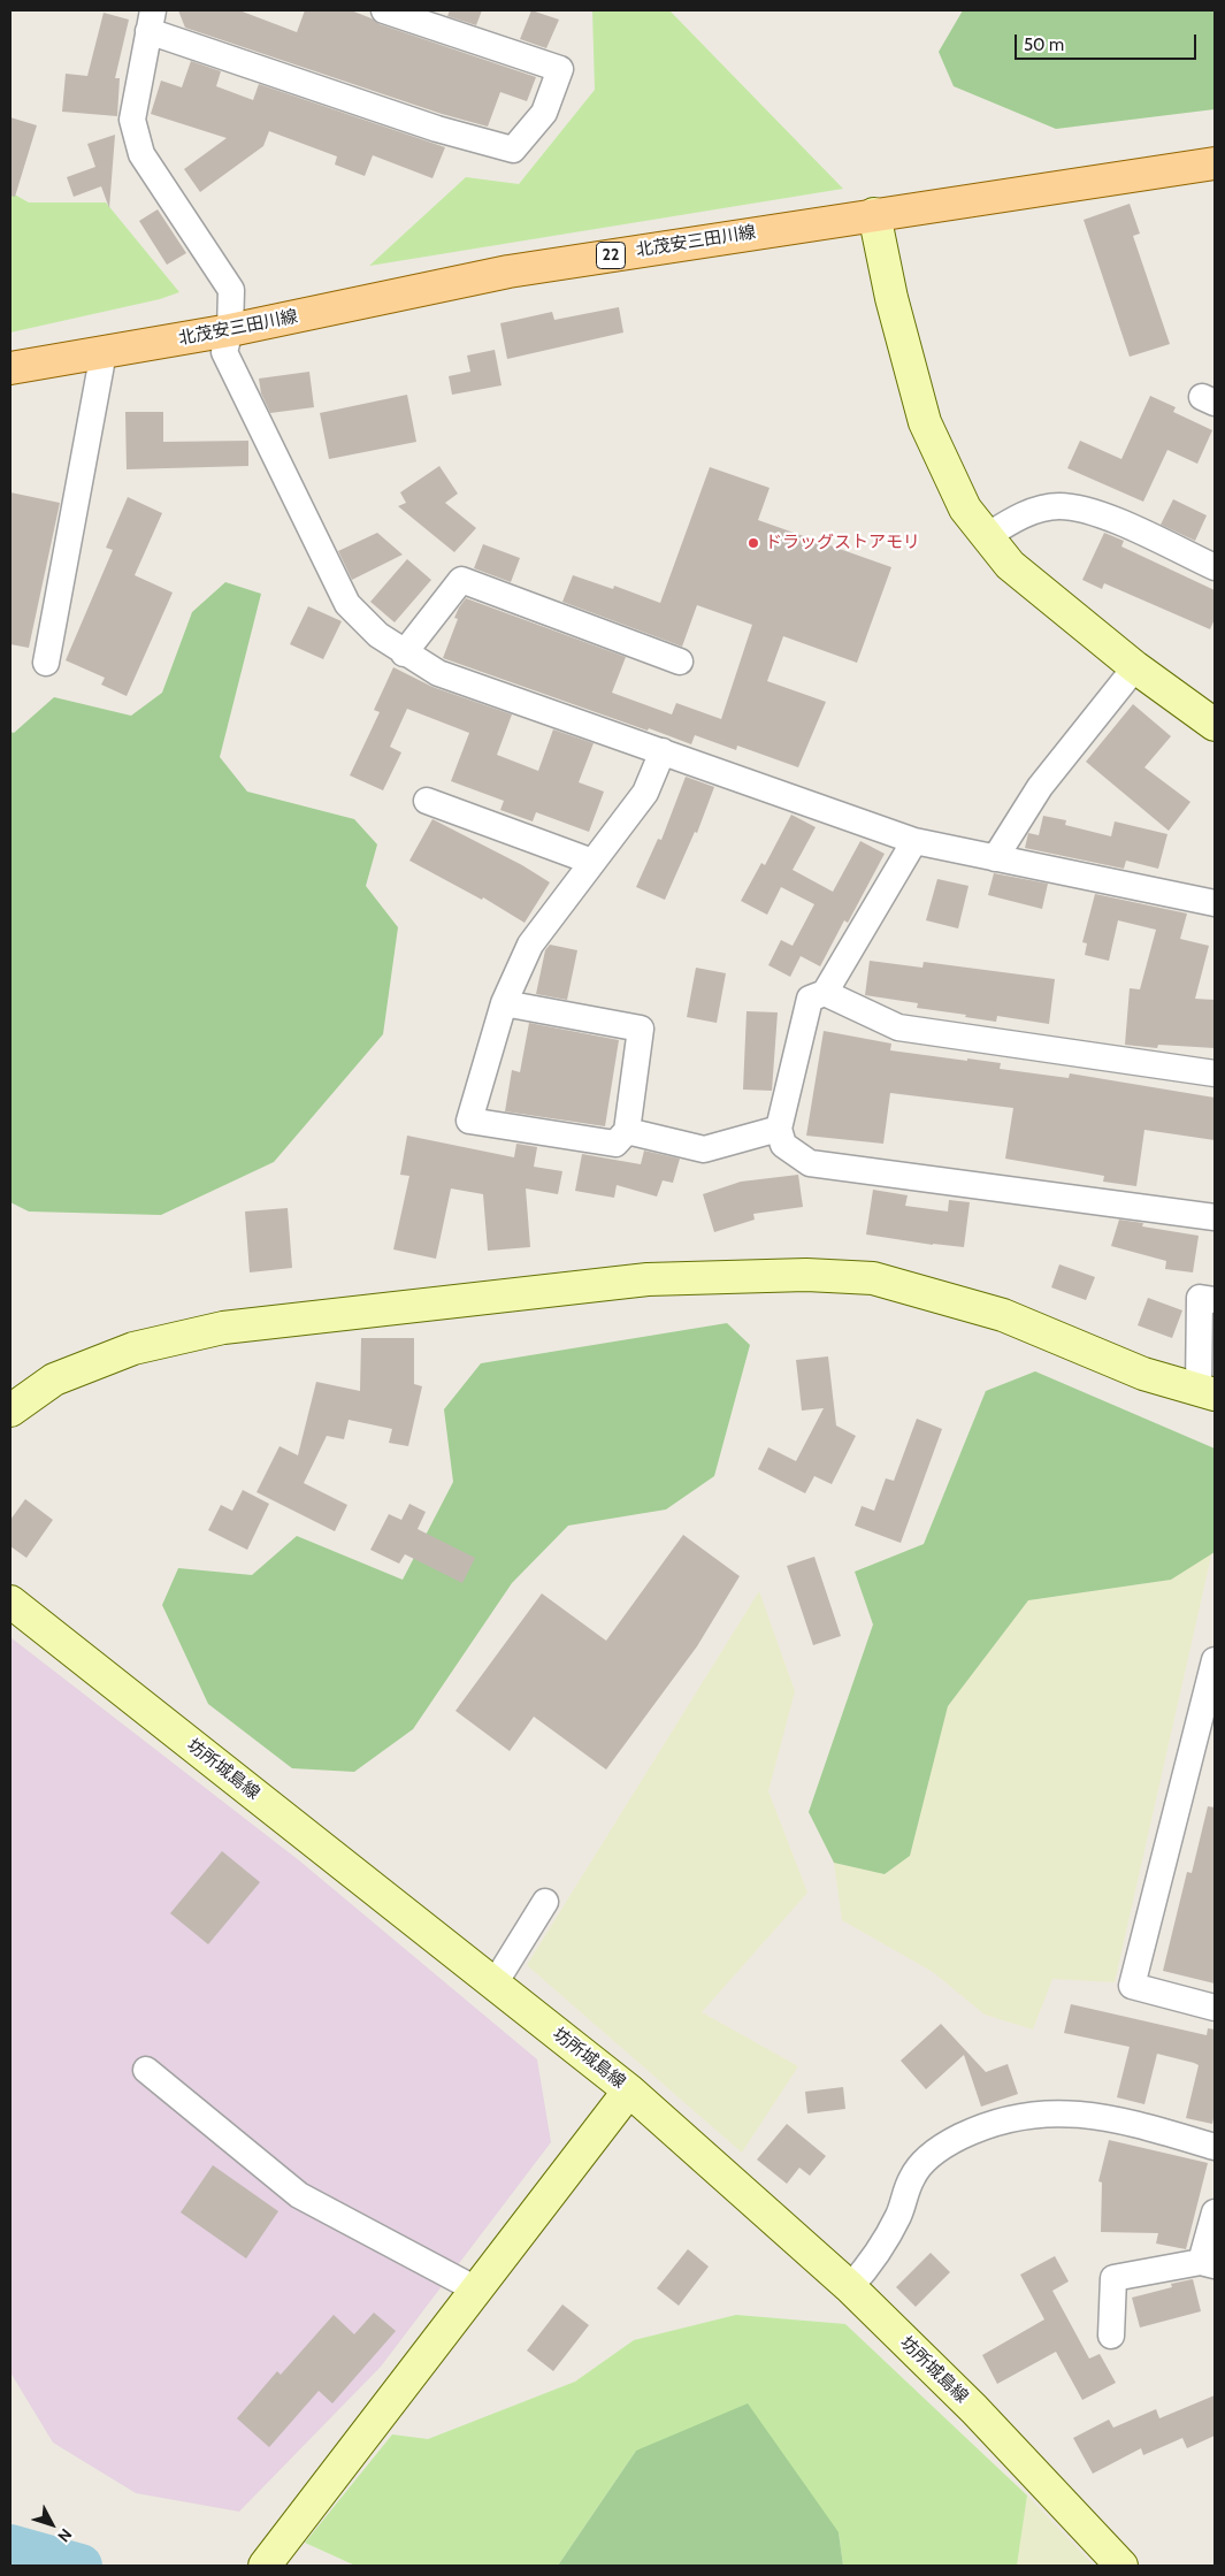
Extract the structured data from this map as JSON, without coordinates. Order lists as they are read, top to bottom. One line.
{"streets":{"main road":["北茂安三田川線","22"],"street":["坊所城島線"]},"places":["ドラッグストアモリ"],"scale_bar":"50 m","north":"bottom right"}
